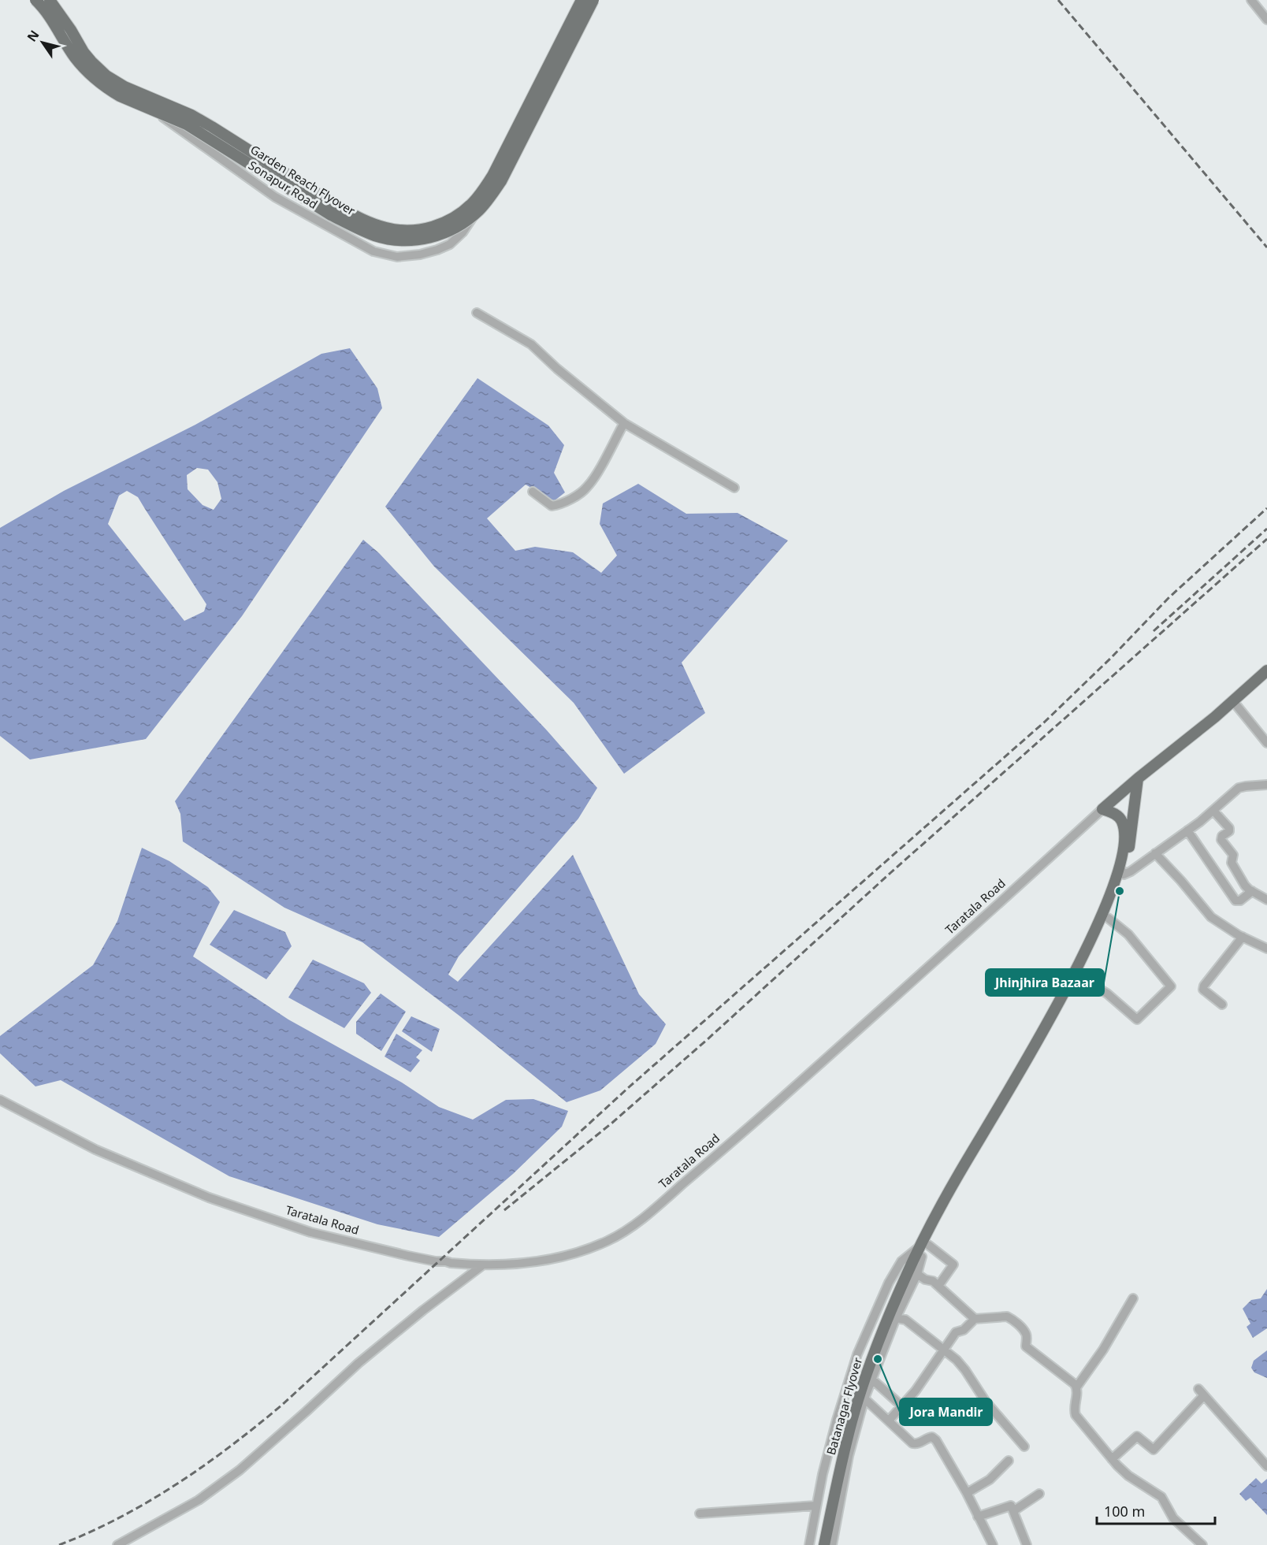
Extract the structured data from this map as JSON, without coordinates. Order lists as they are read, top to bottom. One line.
{"streets":{"main road":["Garden Reach Flyover","Taratala Road","Batanagar Flyover"],"street":["Sonapur Road"]},"crossings":[["Garden Reach Flyover","Sonapur Road"]],"places":["Jhinjhira Bazaar","Jora Mandir"],"scale_bar":"100 m","north":"top left"}
